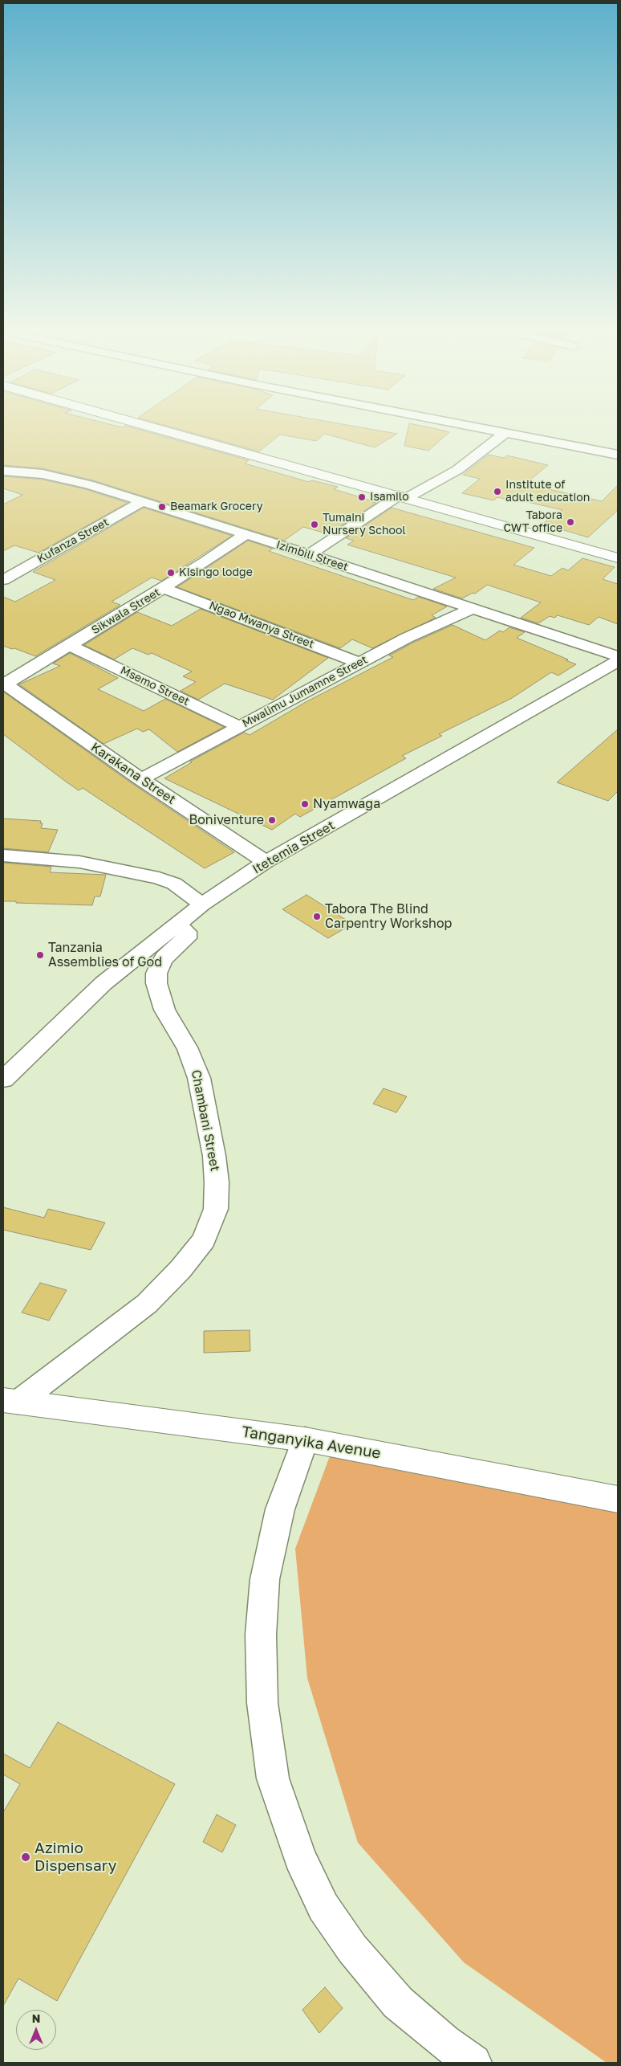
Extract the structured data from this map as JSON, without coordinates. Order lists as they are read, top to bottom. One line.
{"streets":{"main road":["Tanganyika Avenue"],"street":["Kufanza Street","Izimbili Street","Sikwala Street","Ngao Mwanya Street","Msemo Street","Mwalimu Jumamne Street","Karakana Street","Itetemia Street","Chambani Street"]},"crossings":[["Kufanza Street","Izimbili Street"],["Izimbili Street","Sikwala Street"],["Izimbili Street","Mwalimu Jumamne Street"],["Sikwala Street","Ngao Mwanya Street"],["Sikwala Street","Msemo Street"],["Sikwala Street","Karakana Street"],["Ngao Mwanya Street","Mwalimu Jumamne Street"],["Msemo Street","Mwalimu Jumamne Street"],["Mwalimu Jumamne Street","Karakana Street"],["Karakana Street","Itetemia Street"],["Itetemia Street","Chambani Street"],["Chambani Street","Tanganyika Avenue"]],"places":["Institute of adult education","Isamilo","Beamark Grocery","Tabora CWT office","Tumaini Nursery School","Kisingo lodge","Nyamwaga","Boniventure","Tabora The Blind Carpentry Workshop","Tanzania Assemblies of God","Azimio Dispensary"],"north":"top"}
